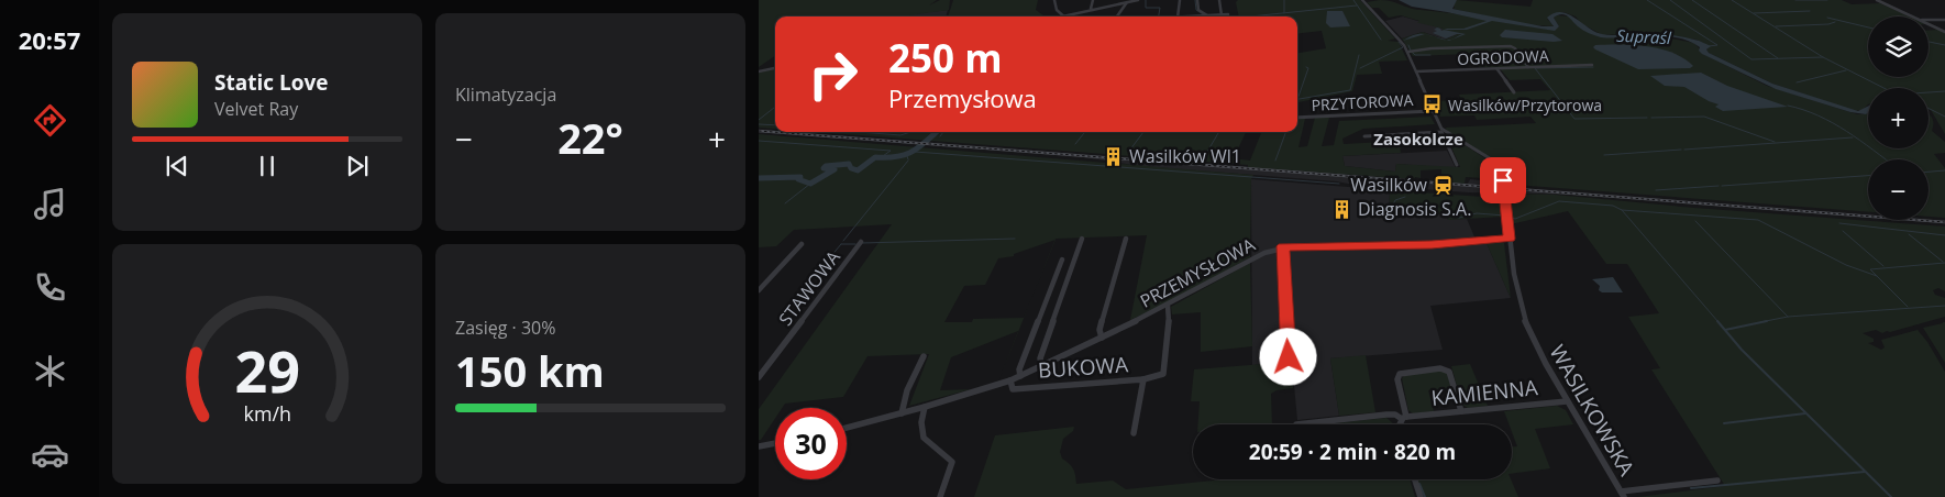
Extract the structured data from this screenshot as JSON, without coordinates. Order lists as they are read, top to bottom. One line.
{"streets":{"street":["OGRODOWA","PRZYTOROWA","PRZEMYSŁOWA","STAWOWA","BUKOWA","KAMIENNA","WASILKOWSKA"]},"crossings":[["PRZEMYSŁOWA","BUKOWA"],["PRZEMYSŁOWA","WASILKOWSKA"],["KAMIENNA","WASILKOWSKA"]],"districts":["Zasokolcze"],"water":["Supraśl"],"places":{"bus stop":["Wasilków/Przytorowa"],"building":["Wasilków Wl1","Diagnosis S.A."],"station":["Wasilków"]},"page":{"tabs":"20:57","tile":["Klimatyzacja",["Zasięg · 30%","150 km"]],"map_buttons":["+","−"],"turn":["250 m","Przemysłowa"],"song":["Static Love","Velvet Ray"],"heat":["−","22°","+"],"limit":"30","trip":"20:59 · 2 min · 820 m","gauge":["29","km/h"]}}
